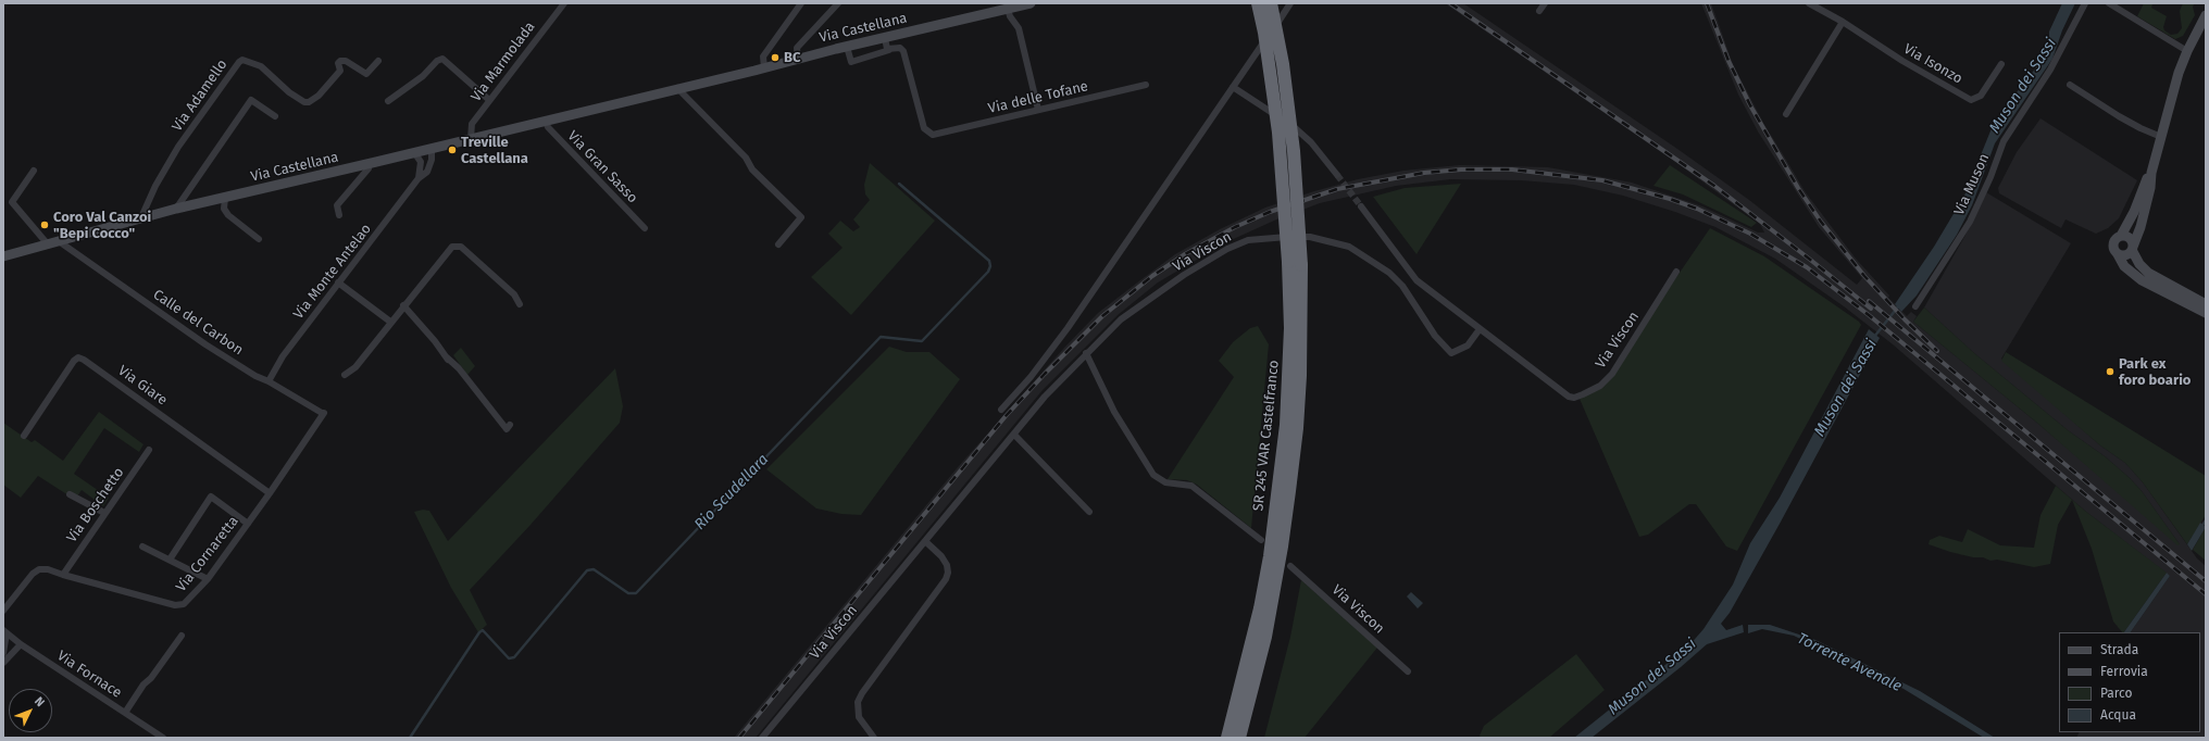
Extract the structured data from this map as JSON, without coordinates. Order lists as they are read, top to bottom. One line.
{"streets":{"highway":["SR 245 VAR Castelfranco"],"street":["Via Castellana","Via Marmolada","Via Isonzo","Via Adamello","Via delle Tofane","Via Gran Sasso","Via Muson","Via Viscon","Via Monte Antelao","Calle del Carbon","Via Giare","Via Boschetto","Via Cornaretta","Via Fornace"]},"crossings":[["Via Castellana","Via Marmolada"],["Via Castellana","Via Adamello"],["Via Castellana","Via Gran Sasso"],["Via Castellana","Via Monte Antelao"],["Via Castellana","Calle del Carbon"],["Via Monte Antelao","Calle del Carbon"],["Calle del Carbon","Via Cornaretta"],["Via Giare","Via Cornaretta"],["Via Boschetto","Via Cornaretta"]],"water":["Muson dei Sassi","Rio Scudellara","Torrente Avenale"],"places":["BC","Treville Castellana","Coro Val Canzoi \"Bepi Cocco\"","Park ex foro boario"],"legend":["Strada","Ferrovia","Parco","Acqua"],"north":"top right"}
